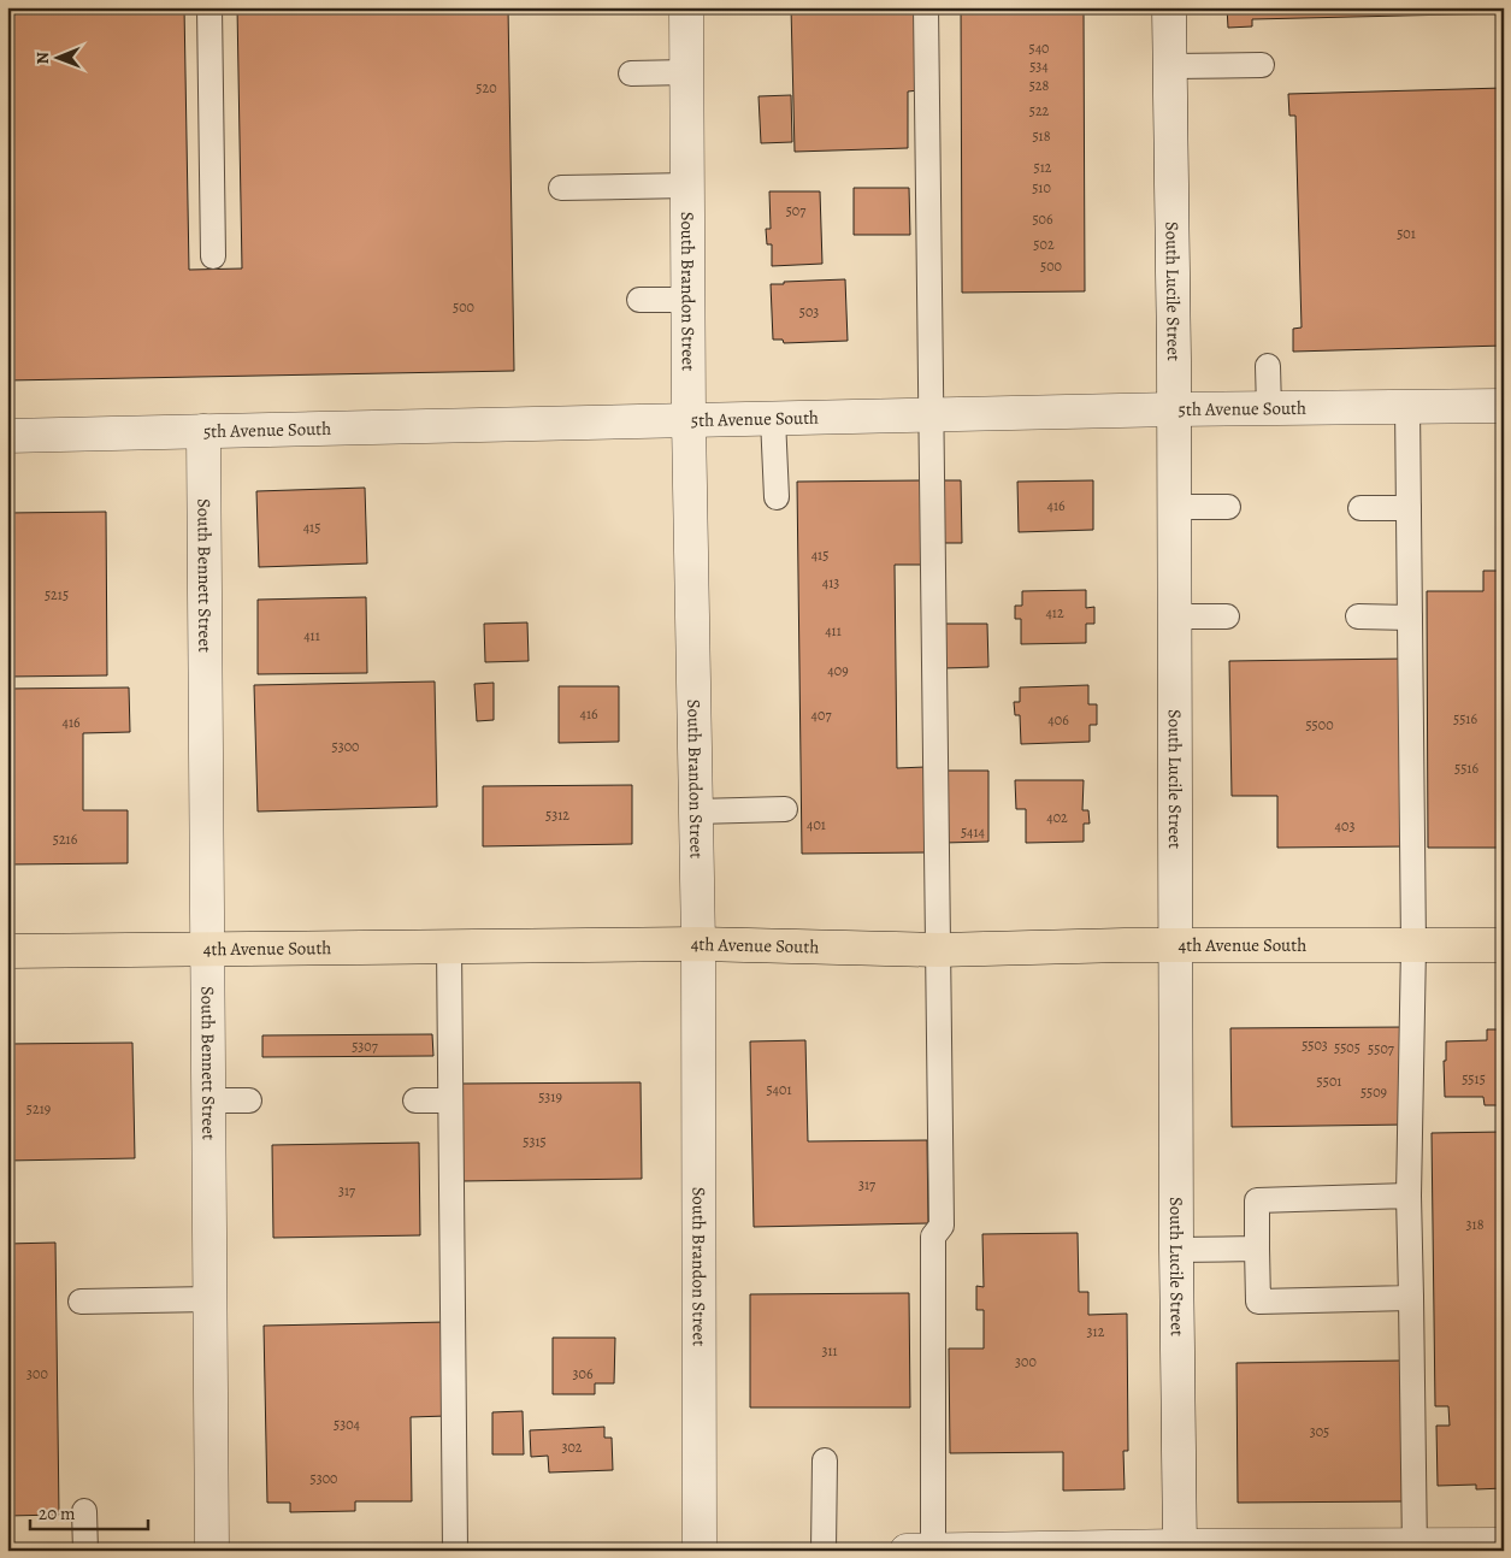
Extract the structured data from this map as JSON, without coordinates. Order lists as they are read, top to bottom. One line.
{"streets":{"main road":["4th Avenue South"],"street":["South Brandon Street","South Lucile Street","5th Avenue South","South Bennett Street"]},"crossings":[["South Brandon Street","5th Avenue South"],["South Brandon Street","4th Avenue South"],["South Lucile Street","5th Avenue South"],["South Lucile Street","4th Avenue South"],["5th Avenue South","South Bennett Street"],["South Bennett Street","4th Avenue South"]],"house_numbers":["540","534","528","520","522","518","512","510","507","506","501","502","500","500","503","416","415","415","413","5215","412","411","411","409","416","407","5516","406","416","5500","5300","5516","5312","402","401","403","5414","5216","5503","5307","5505","5507","5515","5501","5401","5509","5319","5219","5315","317","317","318","312","311","300","300","306","5304","305","302","5300"],"scale_bar":"20 m","north":"left"}
